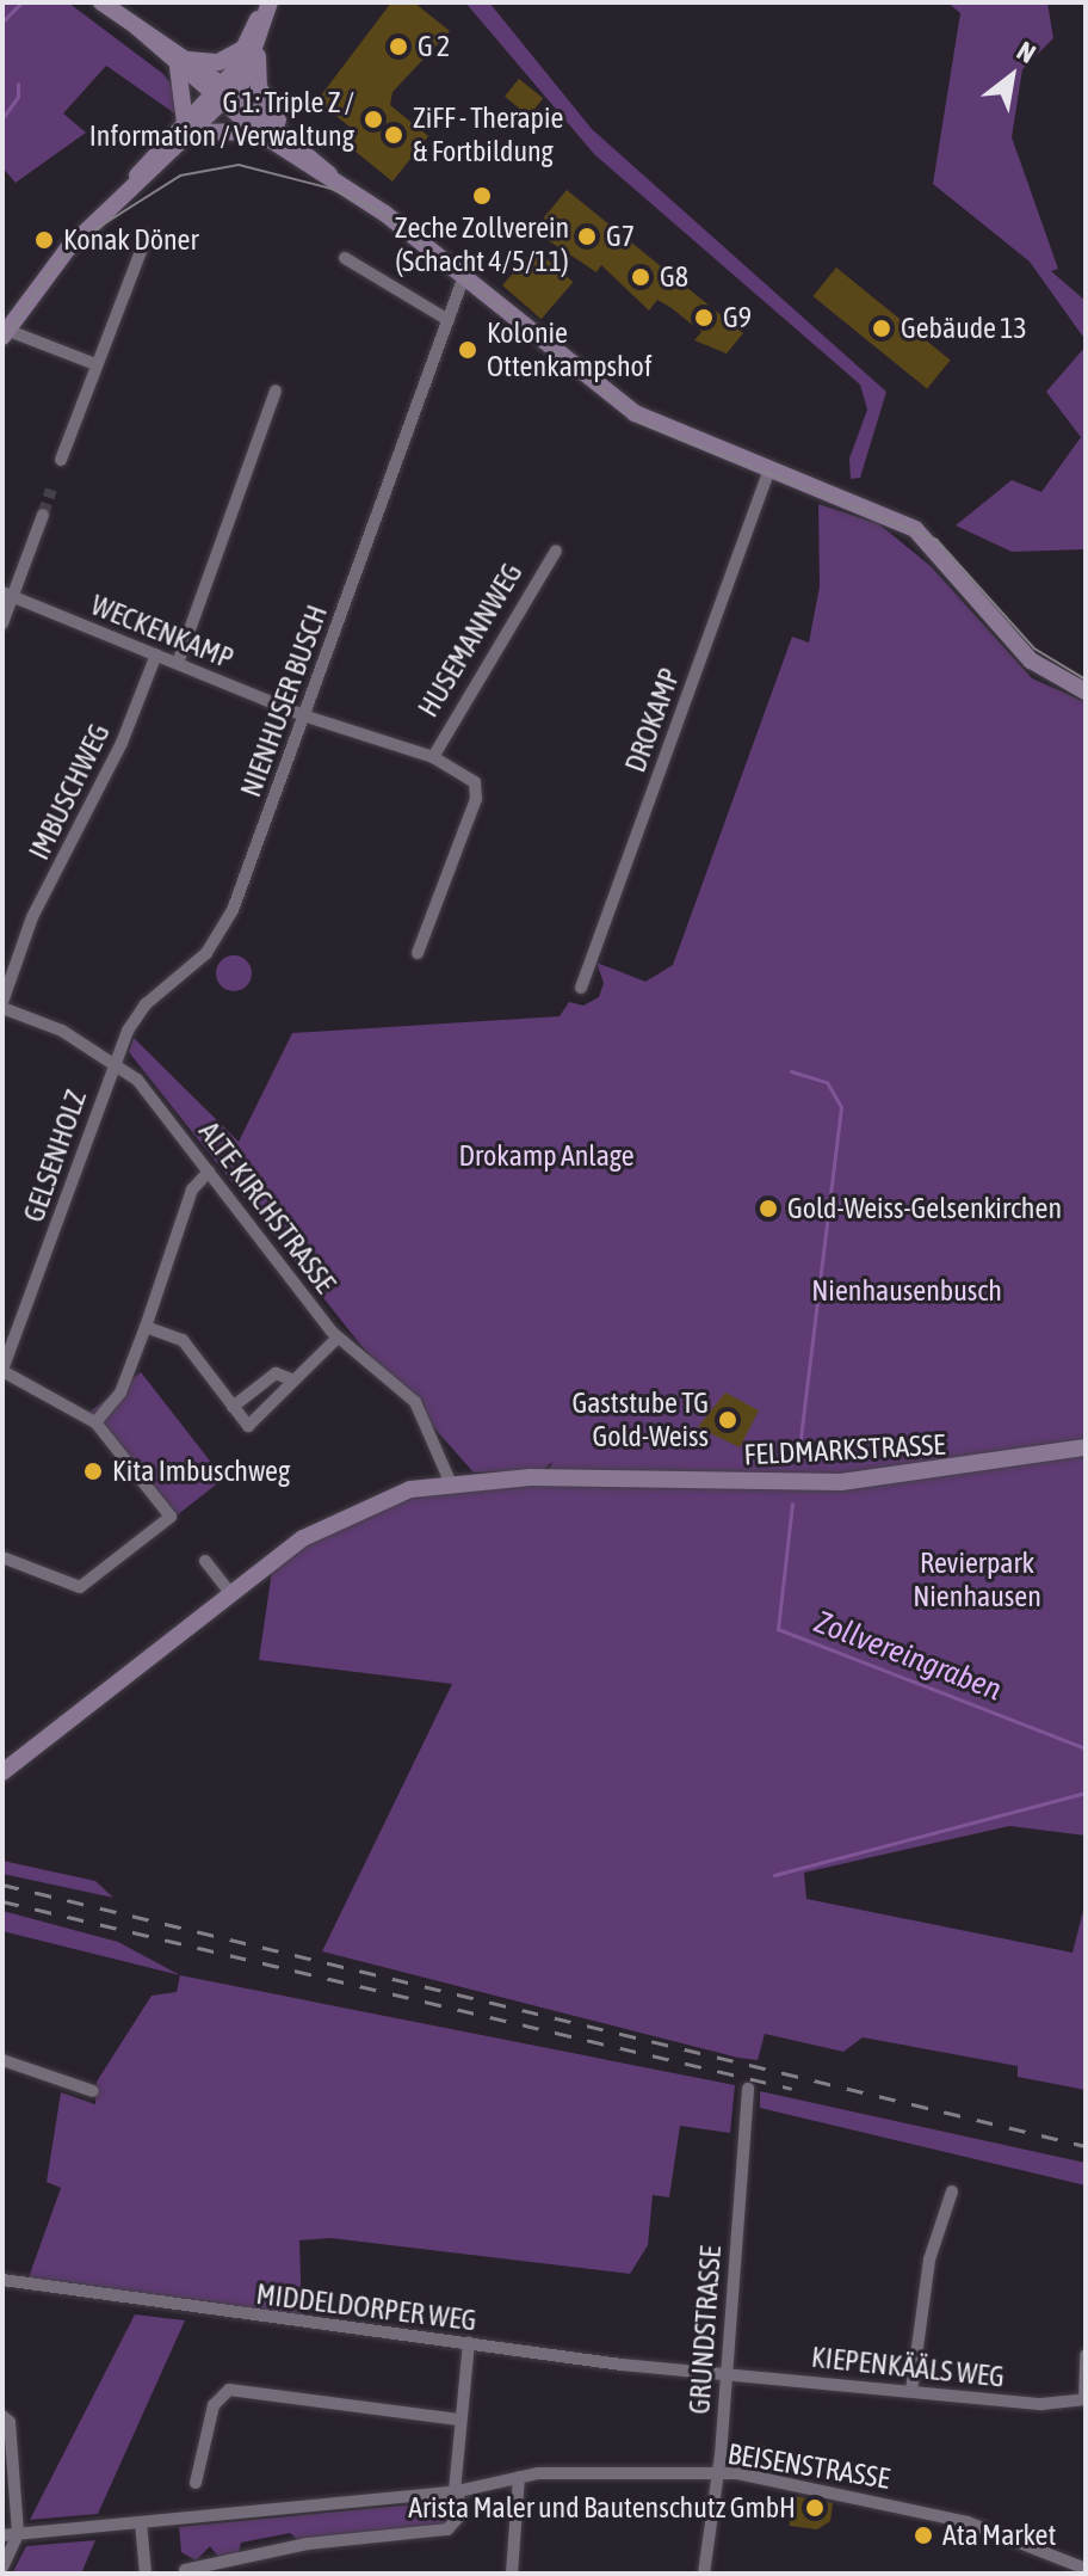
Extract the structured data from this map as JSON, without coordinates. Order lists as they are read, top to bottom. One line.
{"streets":{"main road":["FELDMARKSTRASSE"],"street":["WECKENKAMP","HUSEMANNWEG","NIENHUSER BUSCH","DROKAMP","IMBUSCHWEG","GELSENHOLZ","ALTE KIRCHSTRASSE","MIDDELDORPER WEG","GRUNDSTRASSE","KIEPENKÄÄLS WEG","BEISENSTRASSE"]},"crossings":[["WECKENKAMP","HUSEMANNWEG"],["WECKENKAMP","NIENHUSER BUSCH"],["WECKENKAMP","IMBUSCHWEG"],["HUSEMANNWEG","NIENHUSER BUSCH"],["NIENHUSER BUSCH","GELSENHOLZ"],["NIENHUSER BUSCH","ALTE KIRCHSTRASSE"],["IMBUSCHWEG","ALTE KIRCHSTRASSE"],["GELSENHOLZ","ALTE KIRCHSTRASSE"],["ALTE KIRCHSTRASSE","FELDMARKSTRASSE"],["MIDDELDORPER WEG","GRUNDSTRASSE"],["MIDDELDORPER WEG","KIEPENKÄÄLS WEG"],["GRUNDSTRASSE","KIEPENKÄÄLS WEG"],["GRUNDSTRASSE","BEISENSTRASSE"]],"water":["Zollvereingraben"],"parks":["Drokamp Anlage","Nienhausenbusch","Revierpark Nienhausen"],"places":["G 2","G 1: Triple Z / Information / Verwaltung","ZiFF - Therapie & Fortbildung","Zeche Zollverein (Schacht 4/5/11)","G7","Konak Döner","G8","G9","Gebäude 13","Kolonie Ottenkampshof","Gold-Weiss-Gelsenkirchen","Gaststube TG Gold-Weiss","Kita Imbuschweg","Arista Maler und Bautenschutz GmbH","Ata Market"],"north":"top right"}
